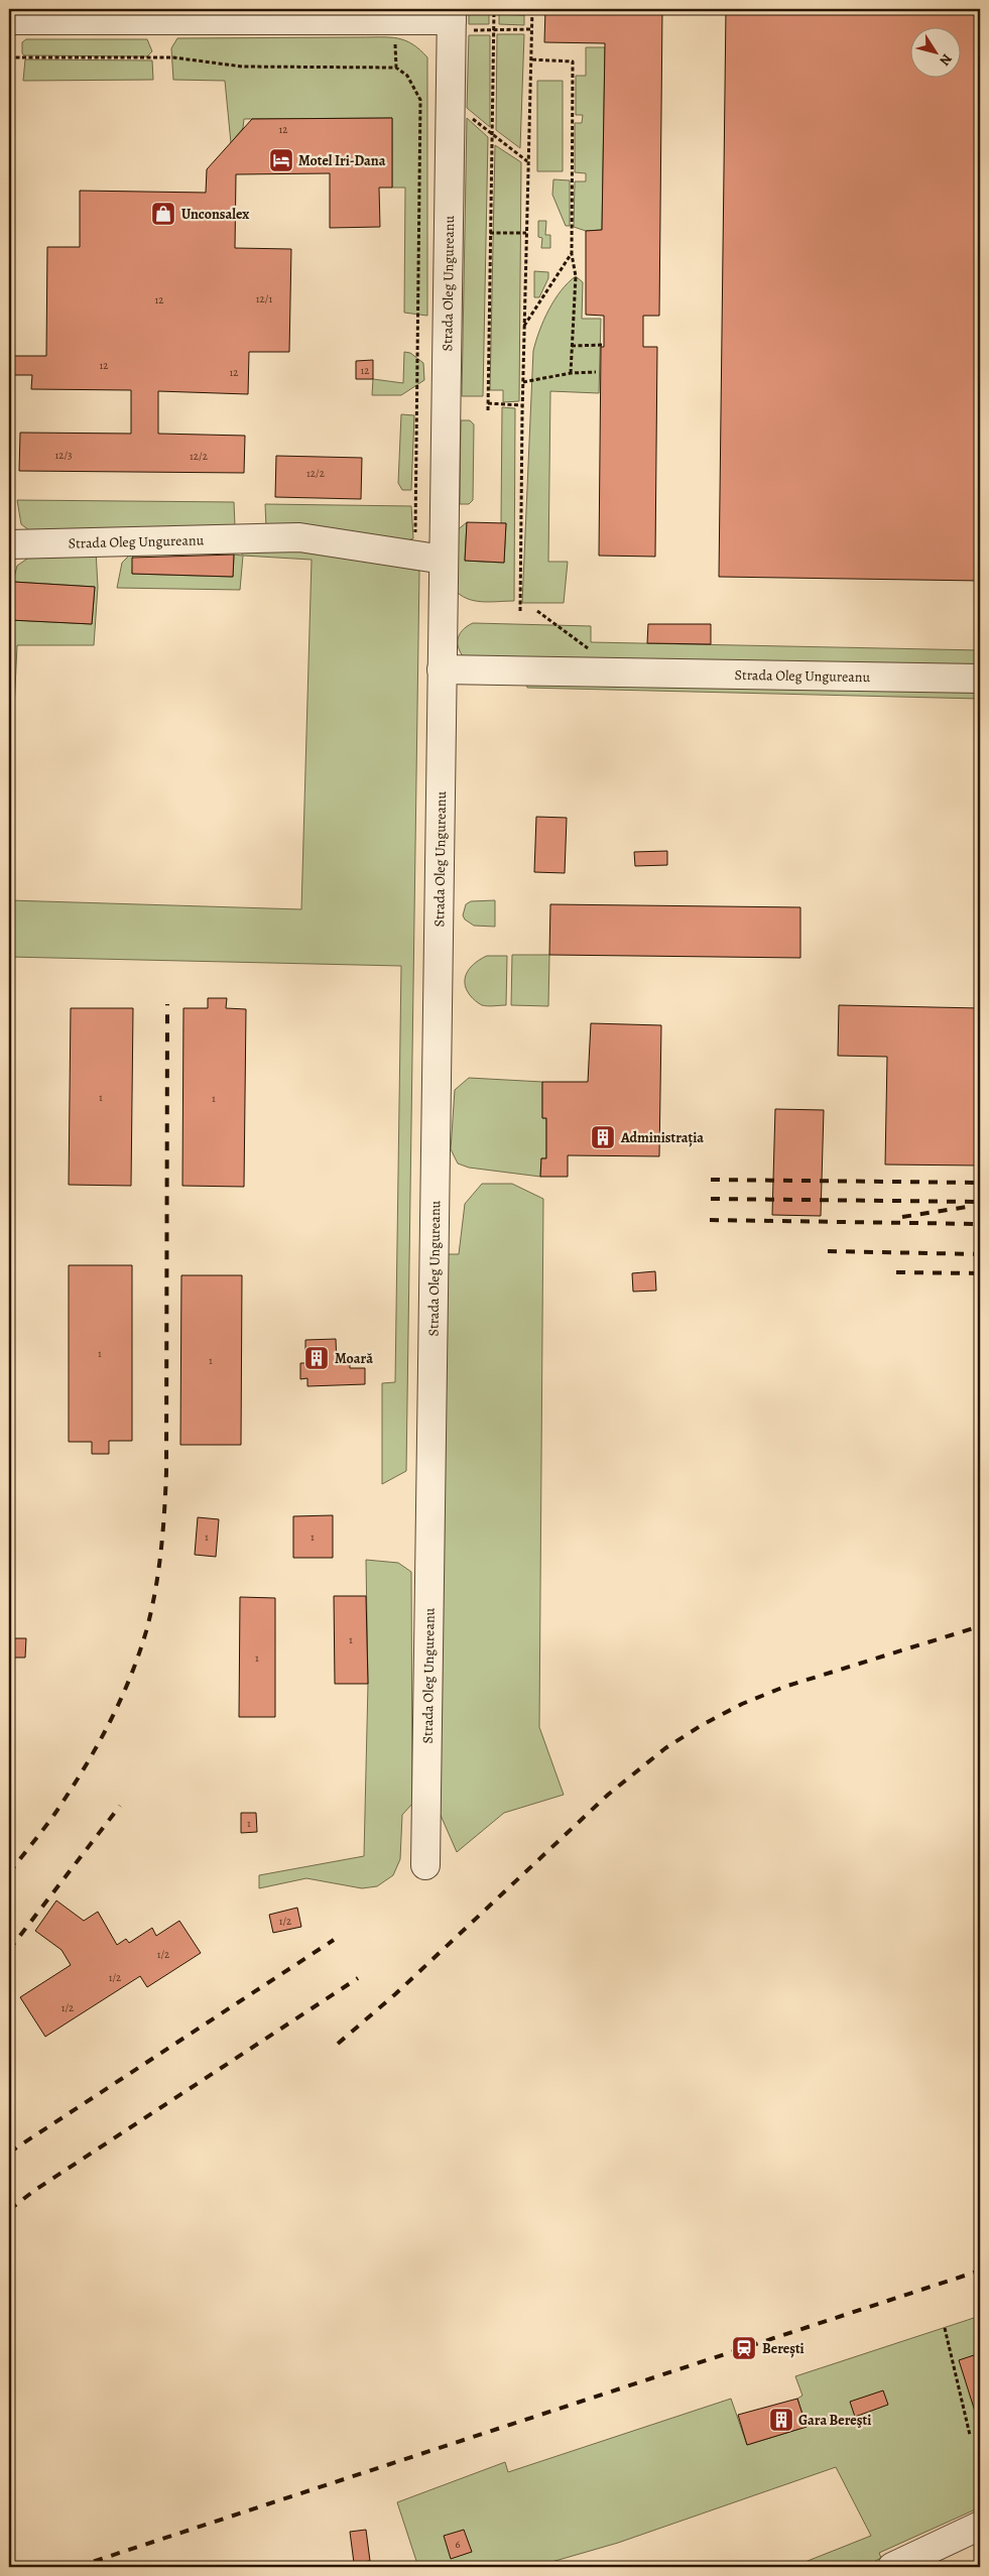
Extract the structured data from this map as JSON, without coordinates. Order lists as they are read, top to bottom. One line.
{"streets":{"street":["Strada Oleg Ungureanu"]},"places":{"hotel":["Motel Iri-Dana"],"shop":["Unconsalex"],"building":["Administrația","Moară","Gara Bereşti"],"station":["Berești"]},"house_numbers":["12","12/1","12","12","12","12","12/3","12/2","12/2","1","1","1","1","1","1","1","1","1","1/2","1/2","1/2","1/2","6"],"north":"bottom right"}
